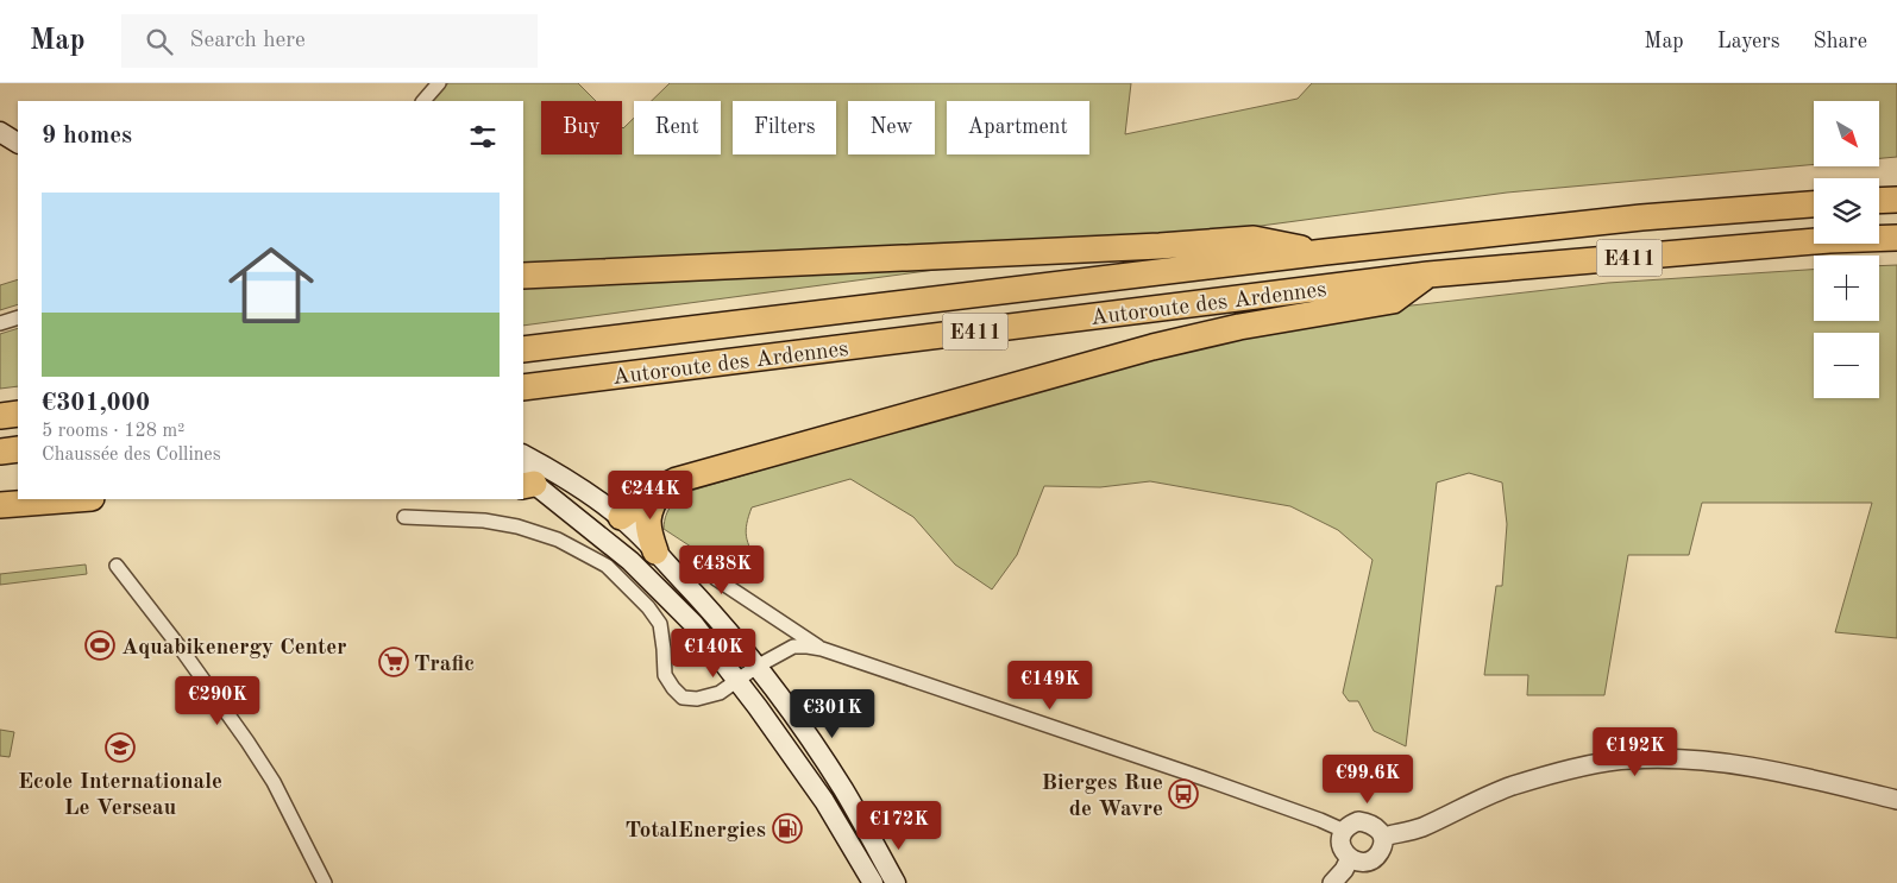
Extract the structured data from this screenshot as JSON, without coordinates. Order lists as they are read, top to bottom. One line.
{"streets":{"highway":["E411","Autoroute des Ardennes"]},"places":{"sports":["Aquabikenergy Center"],"supermarket":["Trafic"],"school or university":["Ecole Internationale Le Verseau"],"bus stop":["Bierges Rue de Wavre"],"fuel station":["TotalEnergies"]},"north":"bottom right","page":{"header":"Map","search":"Search here","nav":["Map","Layers","Share"],"map_buttons":["+","−"],"chip":["Buy","Rent","Filters","New","Apartment"],"heading":"9 homes","list":[{"name":"€301,000","note":"5 rooms · 128 m² · Chaussée des Collines"}],"price":["€244K","€438K","€140K","€149K","€290K","€301K","€192K","€99.6K","€172K"]}}
